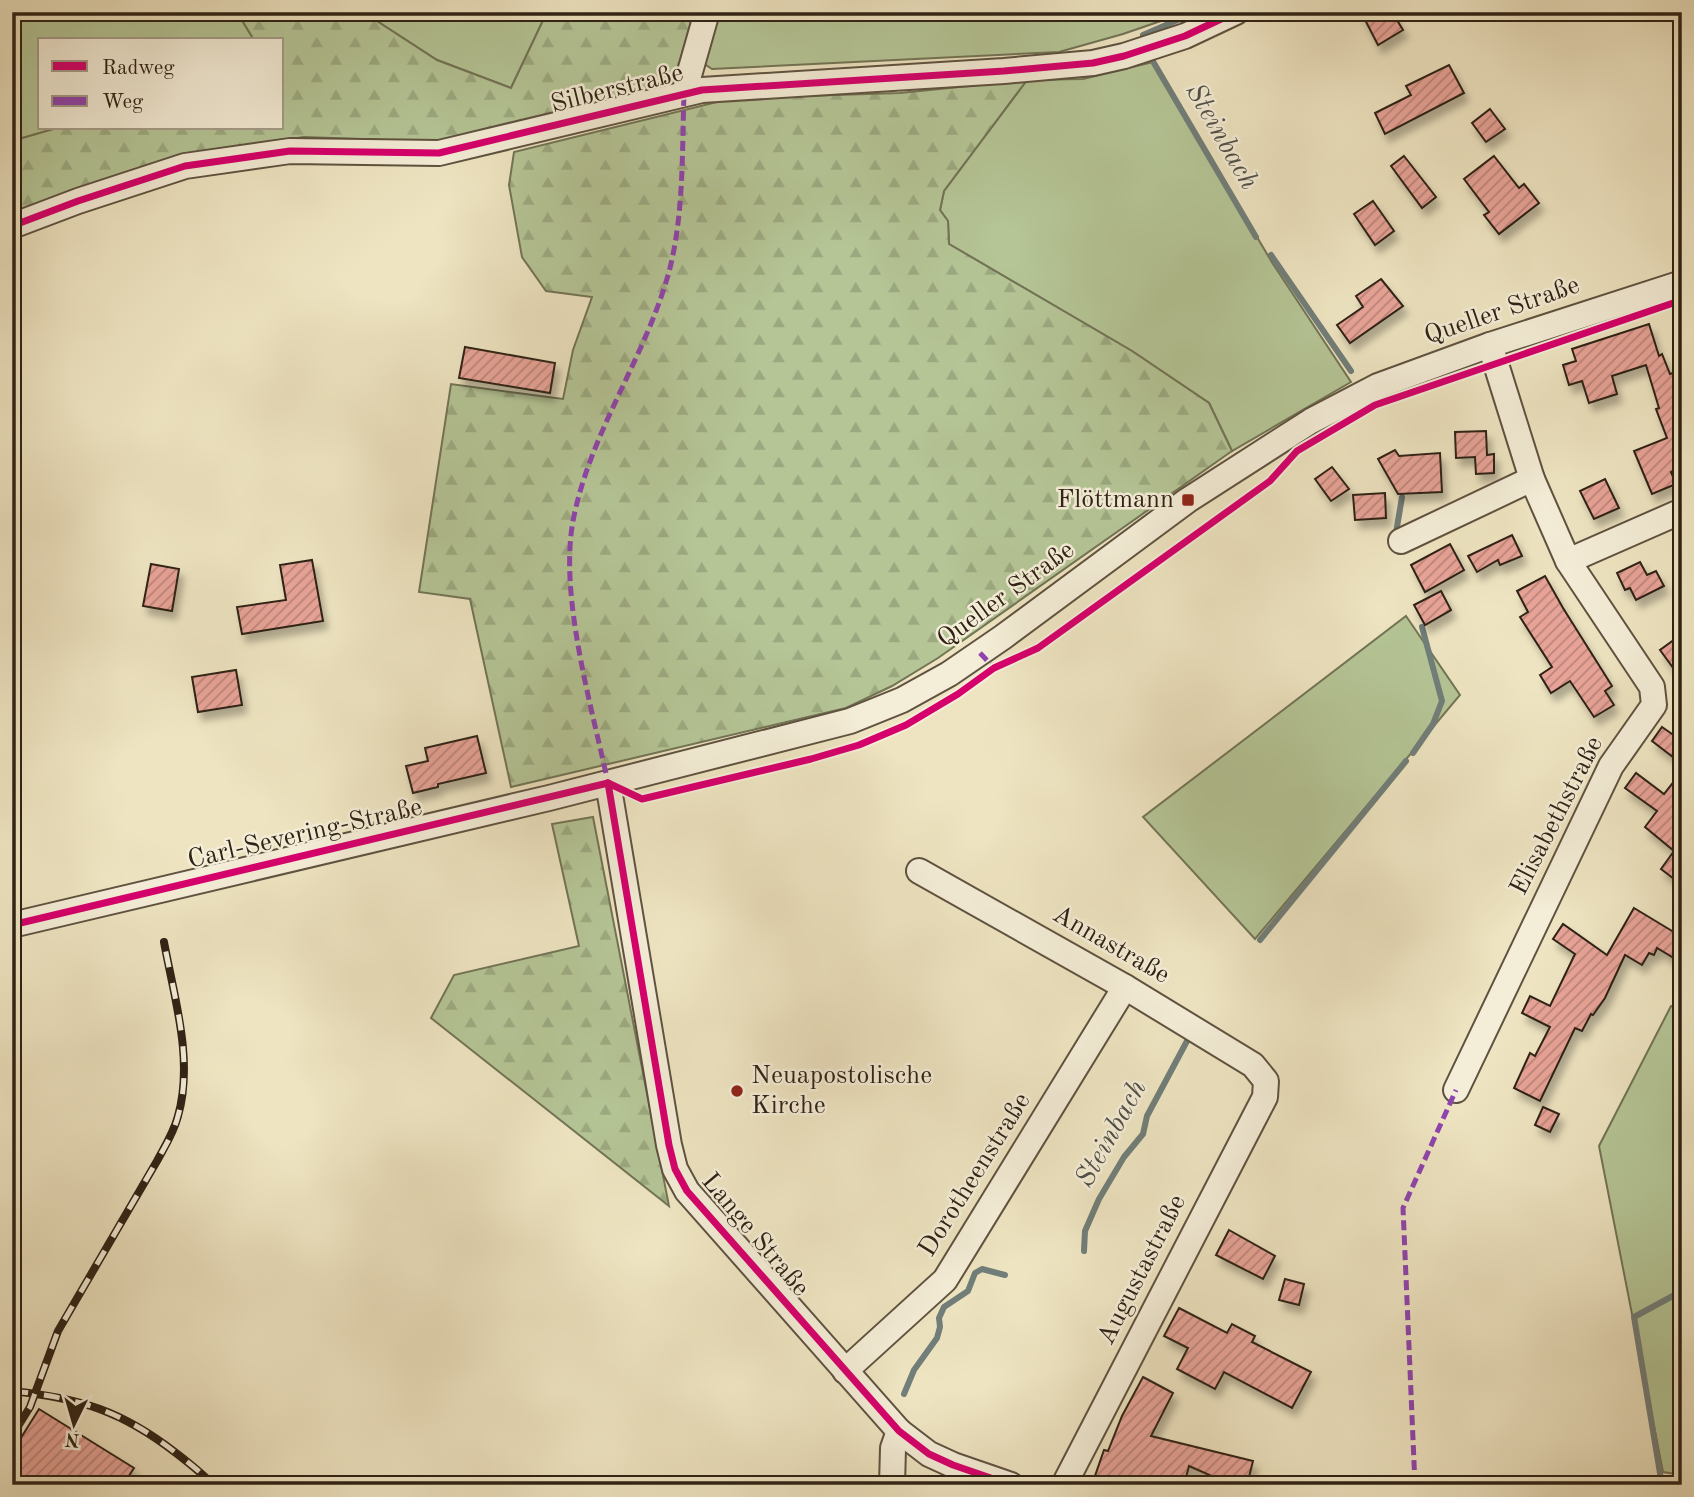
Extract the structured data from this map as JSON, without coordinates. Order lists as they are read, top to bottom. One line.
{"streets":{"street":["Silberstraße","Queller Straße","Elisabethstraße","Carl-Severing-Straße","Annastraße","Dorotheenstraße","Lange Straße","Augustastraße"]},"crossings":[["Queller Straße","Elisabethstraße"],["Queller Straße","Carl-Severing-Straße"],["Queller Straße","Lange Straße"],["Carl-Severing-Straße","Lange Straße"],["Annastraße","Dorotheenstraße"],["Annastraße","Augustastraße"],["Dorotheenstraße","Lange Straße"]],"water":["Steinbach"],"places":{"transit":["Flöttmann"],"other":["Neuapostolische Kirche"]},"legend":["Radweg","Weg"],"north":"bottom"}
